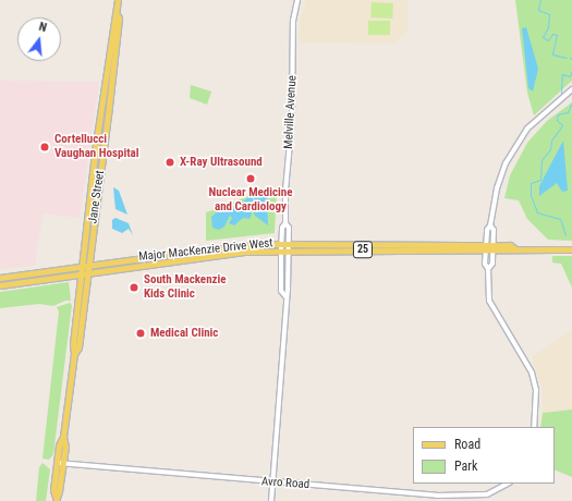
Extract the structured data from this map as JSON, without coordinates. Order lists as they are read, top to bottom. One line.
{"streets":{"main road":["Jane Street","25","Major MacKenzie Drive West"],"street":["Melville Avenue","Avro Road"]},"crossings":[["Melville Avenue","Major MacKenzie Drive West"],["Melville Avenue","Avro Road"],["Jane Street","Major MacKenzie Drive West"],["Jane Street","Avro Road"]],"places":["Cortellucci Vaughan Hospital","X-Ray Ultrasound","Nuclear Medicine and Cardiology","South Mackenzie Kids Clinic","Medical Clinic"],"legend":["Road","Park"],"north":"top"}
